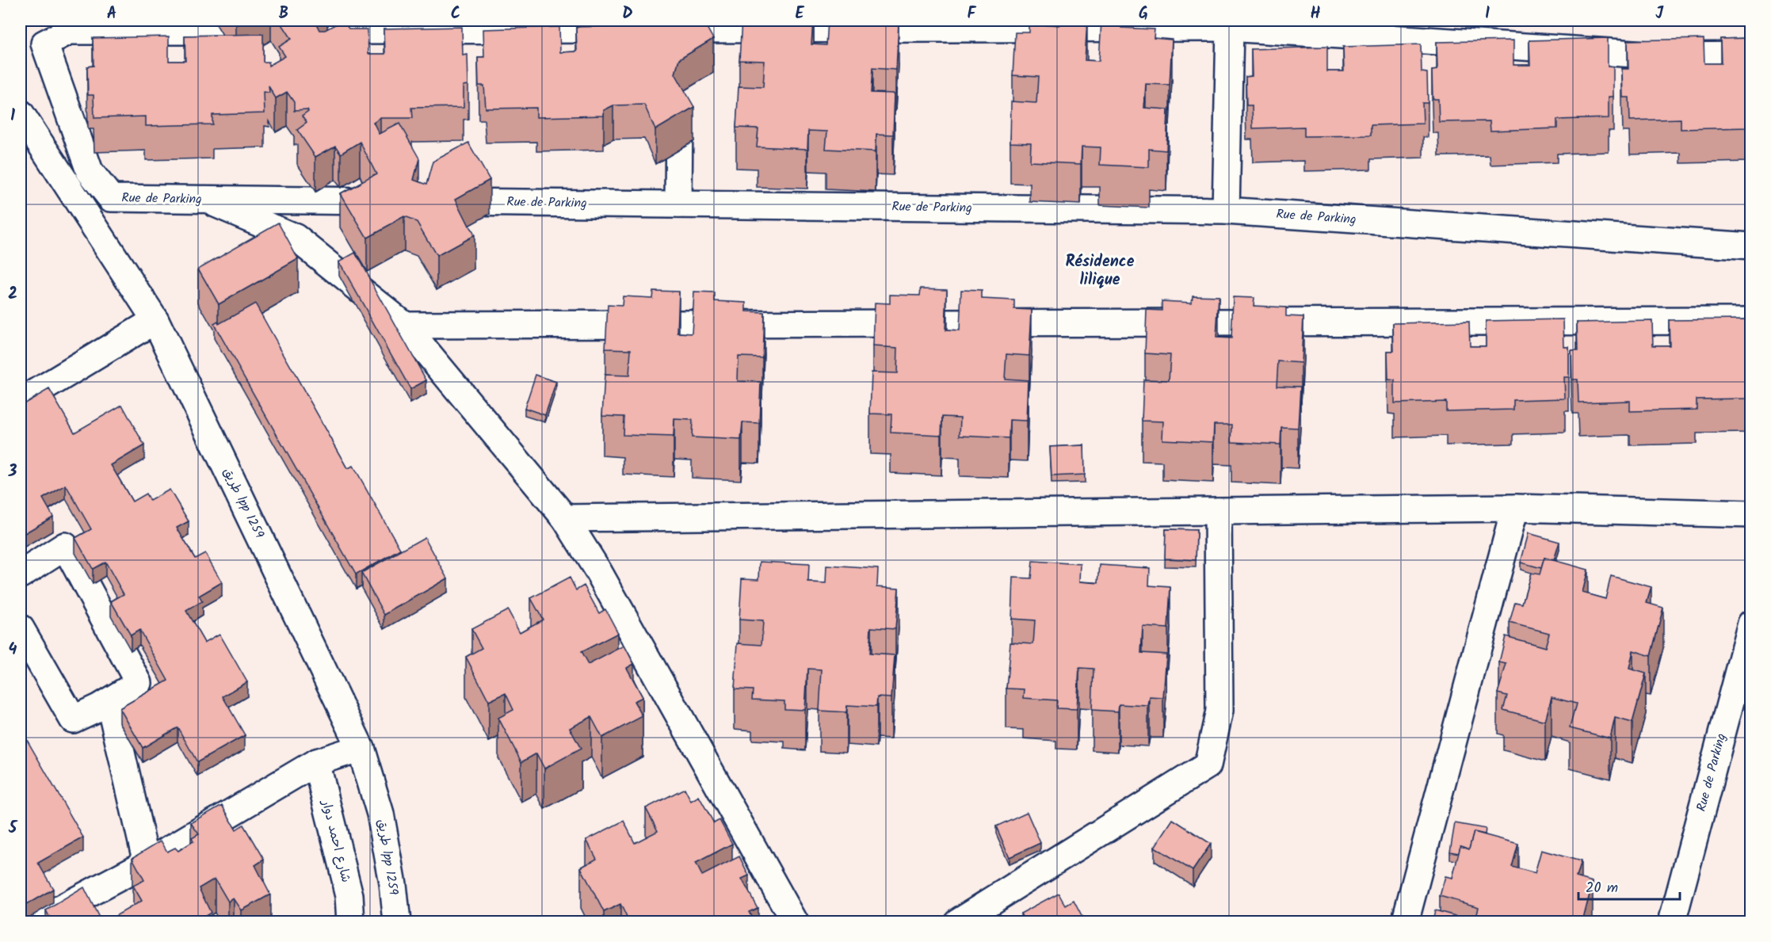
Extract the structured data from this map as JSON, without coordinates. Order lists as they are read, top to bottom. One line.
{"streets":{"street":["Rue de Parking","طريق lpp 1259","شارع احمد دوار"]},"districts":["Résidence lilique"],"scale_bar":"20 m","grid":{"columns":["A","B","C","D","E","F","G","H","I","J"],"rows":["1","2","3","4","5"]}}
